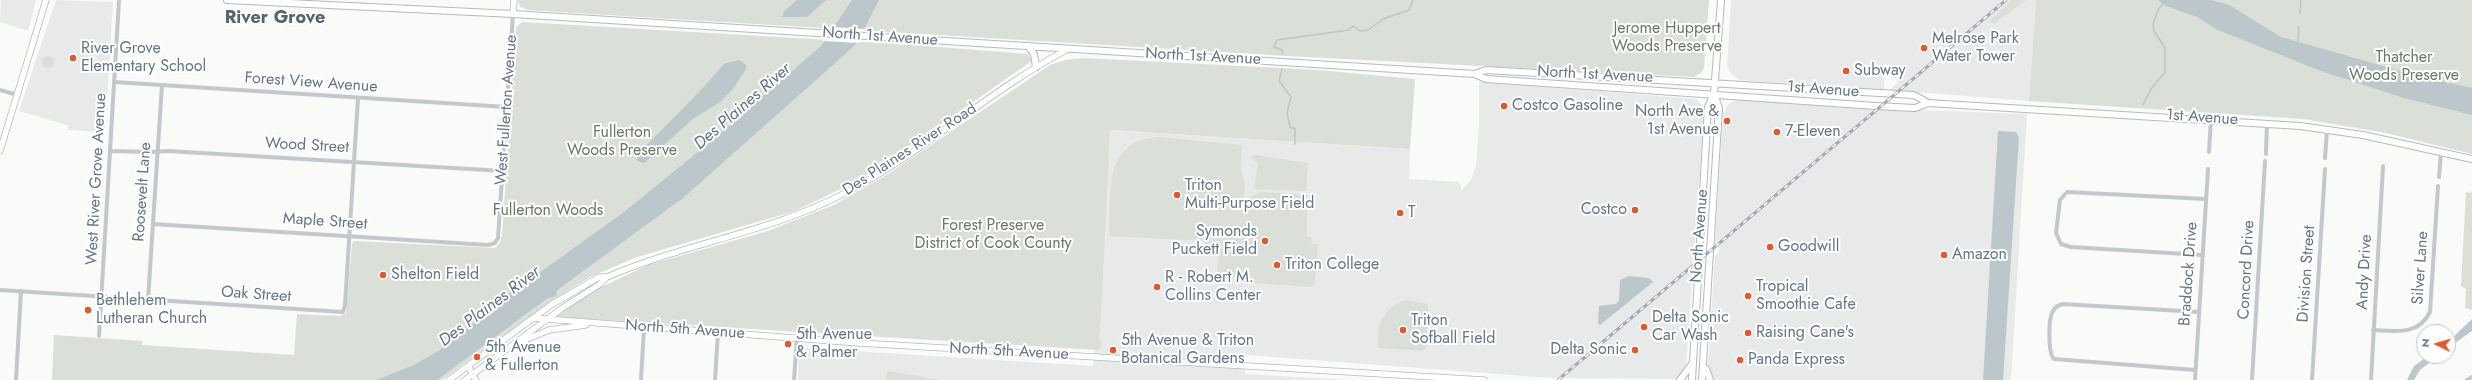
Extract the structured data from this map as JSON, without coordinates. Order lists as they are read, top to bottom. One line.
{"streets":{"main road":["North 1st Avenue","1st Avenue","West Fullerton Avenue","Des Plaines River Road","North Avenue","North 5th Avenue"],"street":["Forest View Avenue","Wood Street","West River Grove Avenue","Roosevelt Lane","Maple Street","Silver Lane","Concord Drive","Andy Drive","Braddock Drive","Division Street","Oak Street"]},"crossings":[["North 1st Avenue","1st Avenue"],["North 1st Avenue","West Fullerton Avenue"],["North 1st Avenue","Des Plaines River Road"],["North 1st Avenue","North Avenue"],["Forest View Avenue","West Fullerton Avenue"],["Forest View Avenue","West River Grove Avenue"],["Forest View Avenue","Roosevelt Lane"],["1st Avenue","North Avenue"],["West Fullerton Avenue","Wood Street"],["West Fullerton Avenue","Maple Street"],["Wood Street","West River Grove Avenue"],["Wood Street","Roosevelt Lane"],["Des Plaines River Road","North 5th Avenue"],["West River Grove Avenue","Oak Street"],["Roosevelt Lane","Maple Street"],["Roosevelt Lane","Oak Street"],["Maple Street","Oak Street"],["Silver Lane","Andy Drive"]],"districts":["River Grove"],"water":["Des Plaines River"],"parks":["Jerome Huppert Woods Preserve","Thatcher Woods Preserve","Fullerton Woods Preserve","Fullerton Woods","Forest Preserve District of Cook County"],"places":["Melrose Park Water Tower","River Grove Elementary School","Subway","Costco Gasoline","North Ave & 1st Avenue","7-Eleven","Triton Multi-Purpose Field","Costco","T","Symonds Puckett Field","Goodwill","Amazon","Triton College","Shelton Field","R - Robert M. Collins Center","Tropical Smoothie Cafe","Bethlehem Lutheran Church","Delta Sonic Car Wash","Triton Sofball Field","Raising Cane's","5th Avenue & Palmer","5th Avenue & Triton Botanical Gardens","Delta Sonic","5th Avenue & Fullerton","Panda Express"],"north":"left"}
